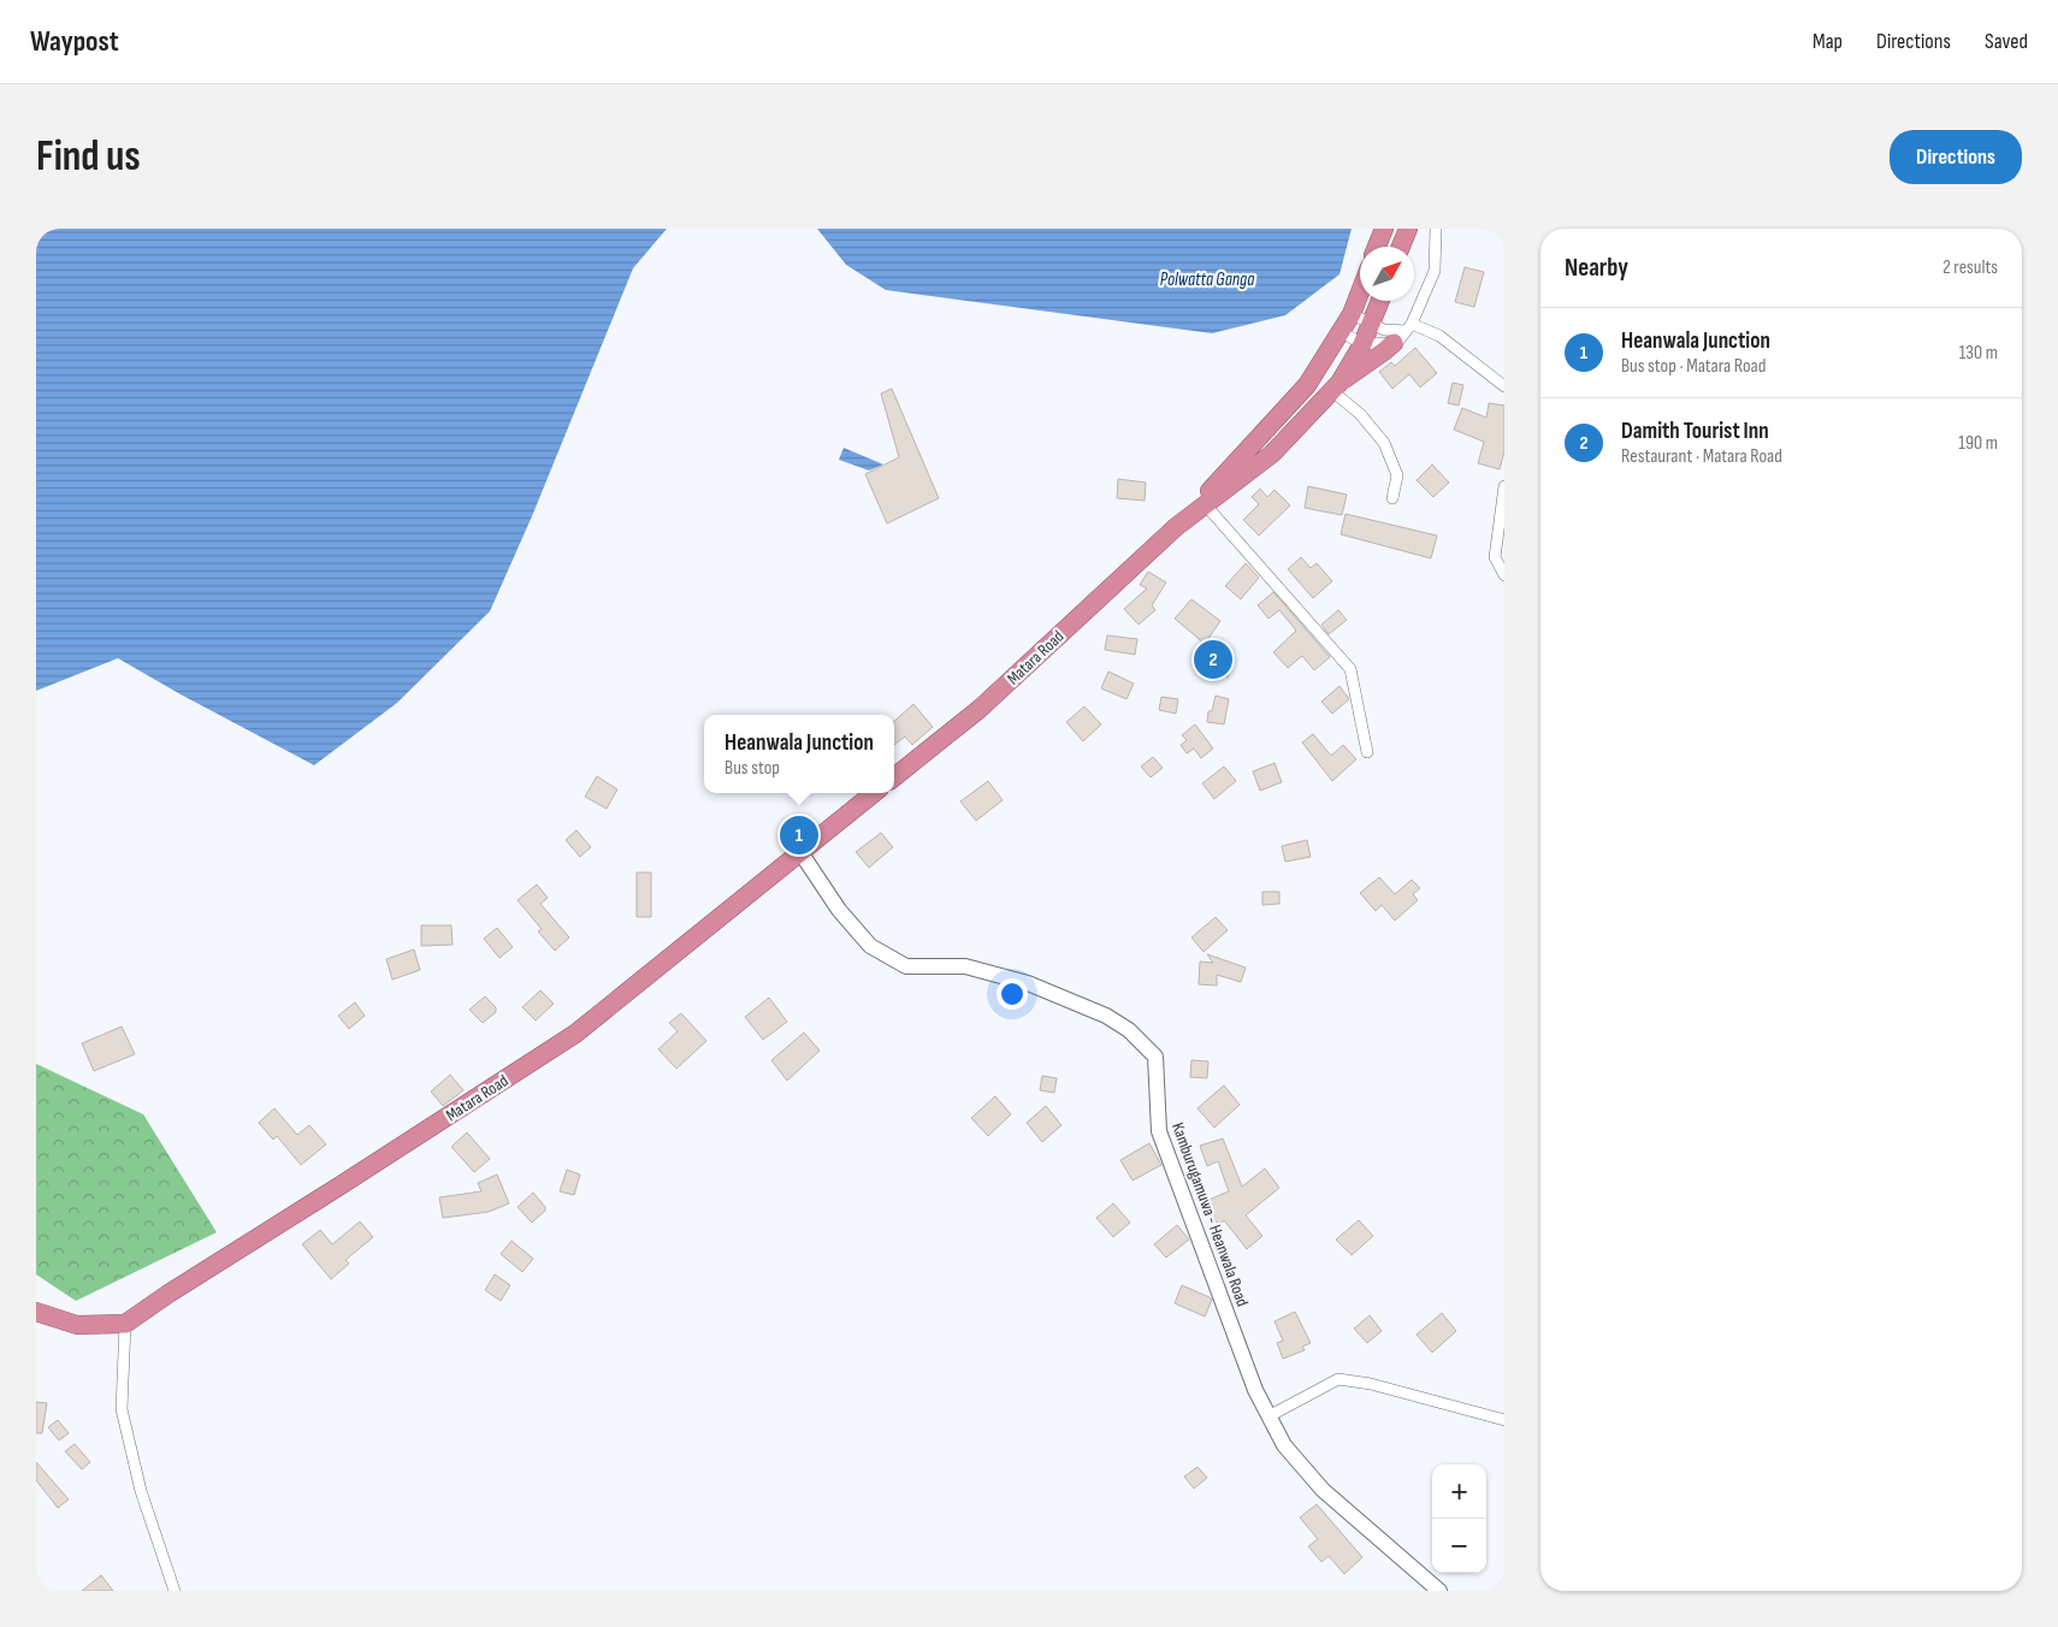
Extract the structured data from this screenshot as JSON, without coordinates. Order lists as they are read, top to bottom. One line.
{"streets":{"highway":["Matara Road"],"main road":["Kamburugamuwa - Heanwala Road"]},"crossings":[["Matara Road","Kamburugamuwa - Heanwala Road"]],"water":["Polwatta Ganga"],"north":"top right","page":{"header":"Waypost","nav":["Map","Directions","Saved"],"buttons":"Directions","title":"Find us","heading":["Nearby","2 results"],"list":[{"mark":"1","name":"Heanwala Junction","note":"Bus stop · Matara Road","value":"130 m"},{"mark":"2","name":"Damith Tourist Inn","note":"Restaurant · Matara Road","value":"190 m"}],"pins":["2","1"],"popup":["Heanwala Junction","Bus stop"],"map_buttons":["+","−"]}}
